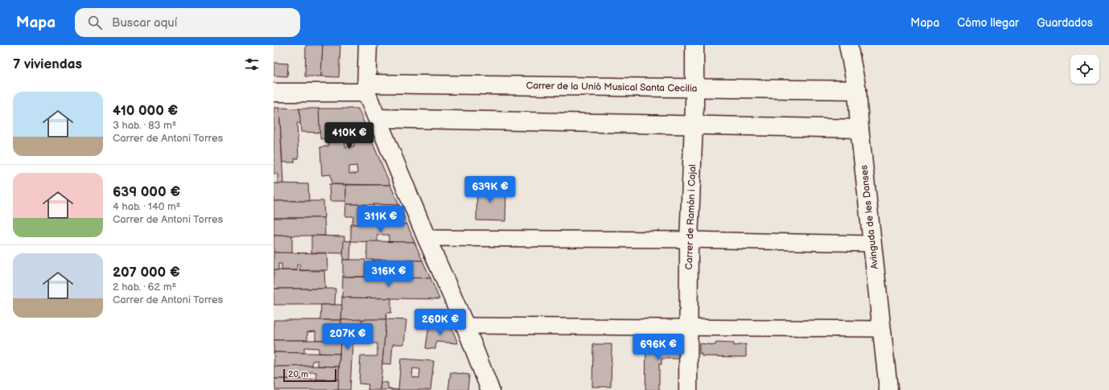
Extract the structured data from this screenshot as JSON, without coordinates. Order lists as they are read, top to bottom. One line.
{"streets":{"street":["Carrer de la Unió Musical Santa Cecilia","Carrer de Ramón i Cajal","Avinguda de les Danses"]},"crossings":[["Carrer de la Unió Musical Santa Cecilia","Carrer de Ramón i Cajal"],["Carrer de la Unió Musical Santa Cecilia","Avinguda de les Danses"]],"scale_bar":"20 m","page":{"header":"Mapa","search":"Buscar aquí","nav":["Mapa","Cómo llegar","Guardados"],"heading":"7 viviendas","list":[{"name":"410 000 €","note":"3 hab. · 83 m² · Carrer de Antoni Torres"},{"name":"639 000 €","note":"4 hab. · 140 m² · Carrer de Antoni Torres"},{"name":"207 000 €","note":"2 hab. · 62 m² · Carrer de Antoni Torres"}],"price":["410K €","639K €","311K €","316K €","260K €","207K €","696K €"],"scale":"20 m"}}
